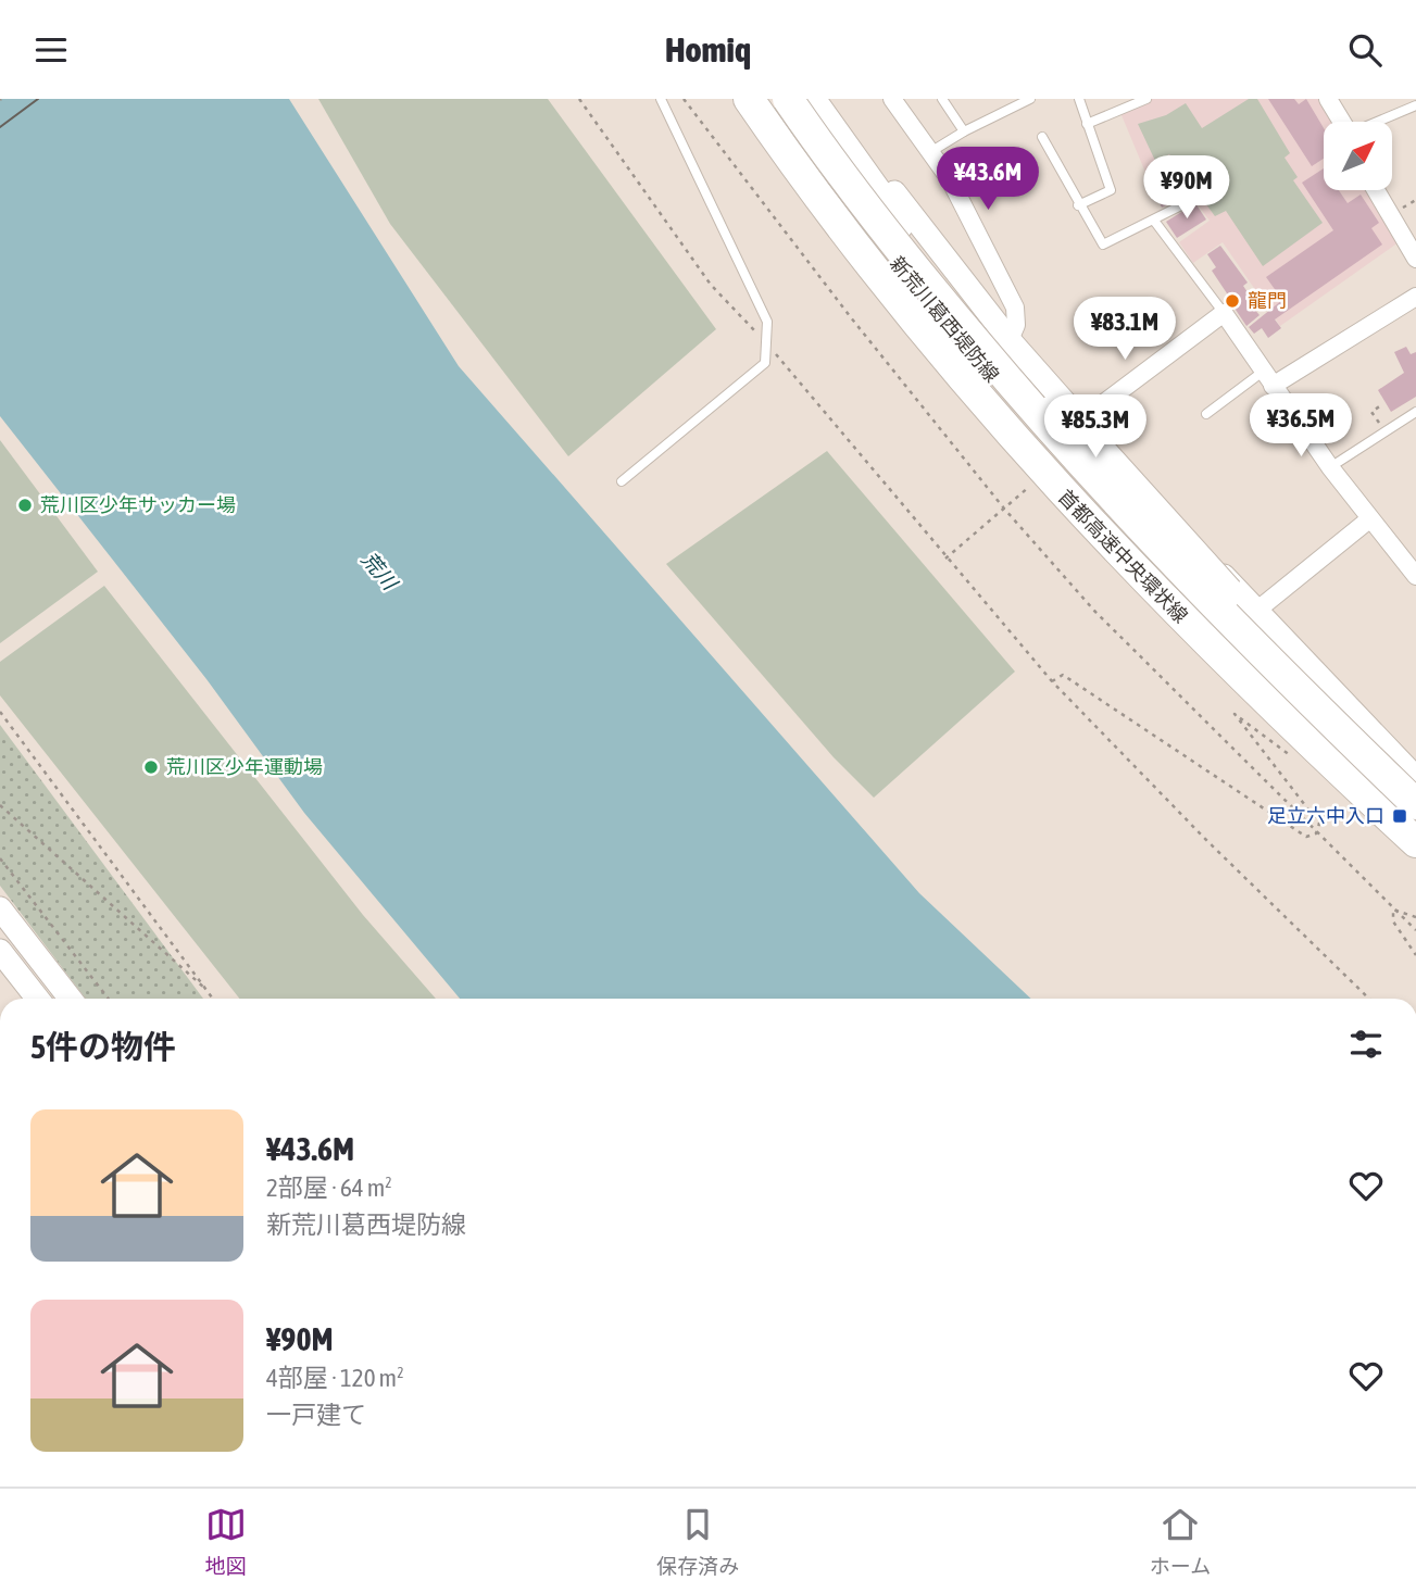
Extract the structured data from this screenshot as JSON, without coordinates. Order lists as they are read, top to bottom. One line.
{"streets":{"highway":["首都高速中央環状線"],"main road":["新荒川葛西堤防線"]},"water":["荒川"],"places":{"other":["龍門","荒川区少年サッカー場","荒川区少年運動場"],"transit":["足立六中入口"]},"north":"top right","page":{"header":"Homiq","price":["¥43.6M","¥90M","¥83.1M","¥36.5M","¥85.3M"],"heading":"5件の物件","list":[{"name":"¥43.6M","note":"2部屋 · 64 m² · 新荒川葛西堤防線"},{"name":"¥90M","note":"4部屋 · 120 m² · 一戸建て"}],"tabs":["地図","保存済み","ホーム"]}}
